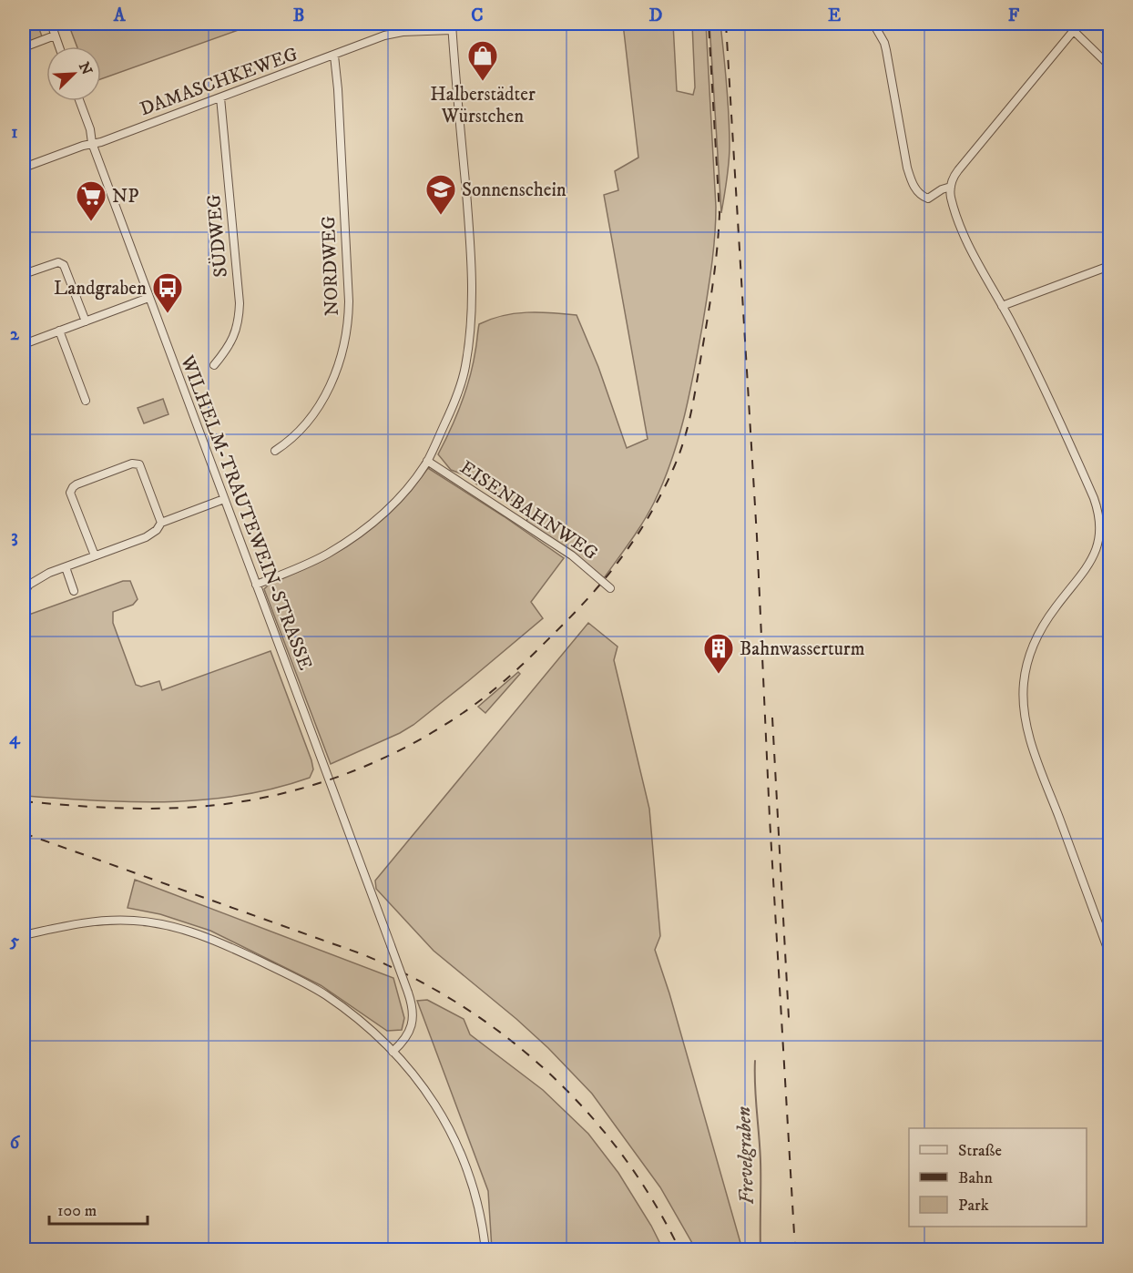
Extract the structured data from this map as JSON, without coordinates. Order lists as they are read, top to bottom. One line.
{"streets":{"street":["DAMASCHKEWEG","SÜDWEG","NORDWEG","EISENBAHNWEG","WILHELM-TRAUTEWEIN-STRASSE"]},"crossings":[["DAMASCHKEWEG","SÜDWEG"],["DAMASCHKEWEG","NORDWEG"],["DAMASCHKEWEG","WILHELM-TRAUTEWEIN-STRASSE"]],"water":["Frevelgraben"],"places":{"shop":["Halberstädter Würstchen"],"school or university":["Sonnenschein"],"supermarket":["NP"],"bus stop":["Landgraben"],"building":["Bahnwasserturm"]},"legend":["Straße","Bahn","Park"],"scale_bar":"100 m","north":"top right","grid":{"columns":["A","B","C","D","E","F"],"rows":["1","2","3","4","5","6"]}}
